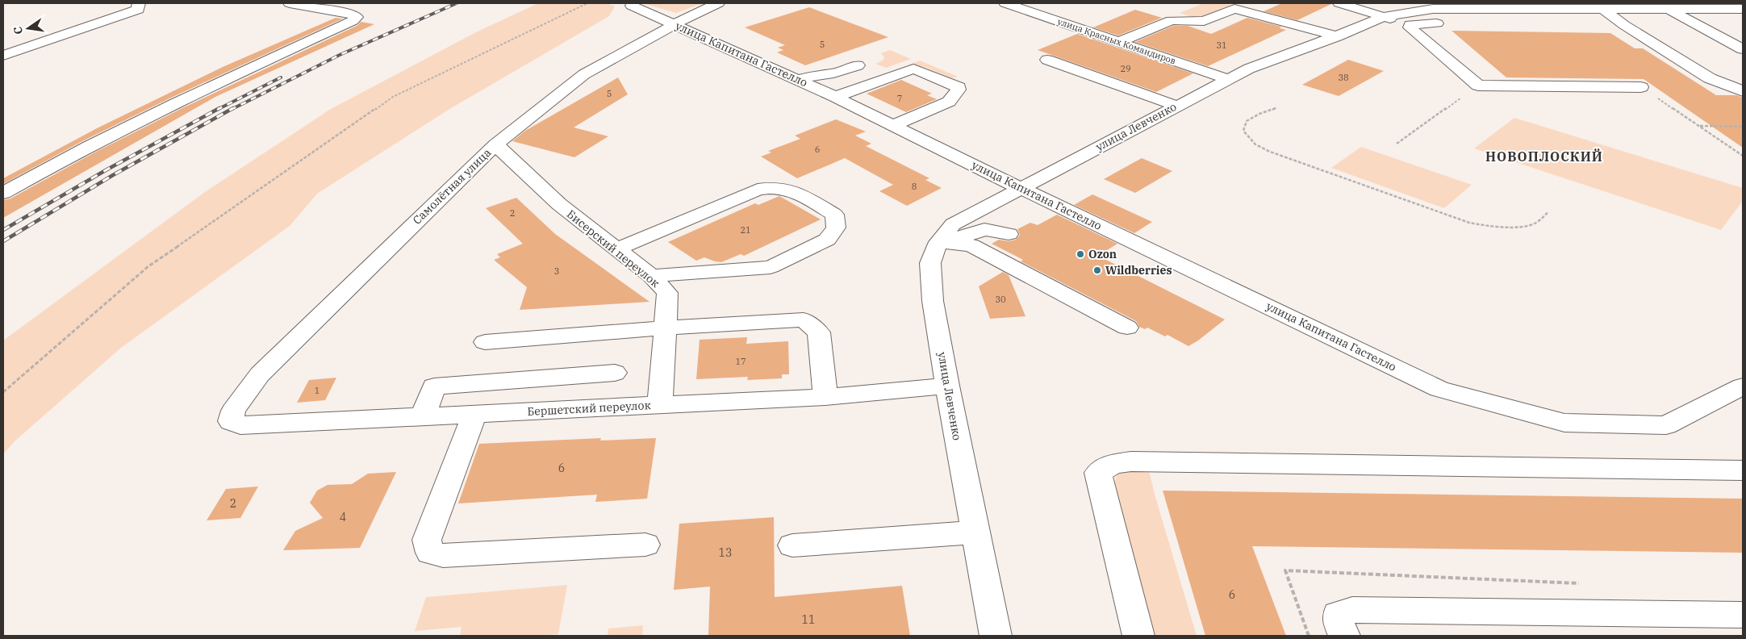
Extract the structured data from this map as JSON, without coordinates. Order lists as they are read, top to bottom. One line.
{"streets":{"street":["улица Красных Командиров","улица Капитана Гастелло","улица Левченко","Самолётная улица","Бисерский переулок","Бершетский переулок"]},"crossings":[["улица Красных Командиров","улица Левченко"],["улица Капитана Гастелло","улица Левченко"],["улица Капитана Гастелло","Самолётная улица"],["улица Левченко","Бершетский переулок"],["Самолётная улица","Бисерский переулок"],["Самолётная улица","Бершетский переулок"],["Бисерский переулок","Бершетский переулок"]],"districts":["НОВОПЛОСКИЙ"],"places":["Ozon","Wildberries"],"house_numbers":["5","31","29","38","5","7","6","8","2","21","3","30","17","1","6","2","4","13","6","11"],"north":"left"}
